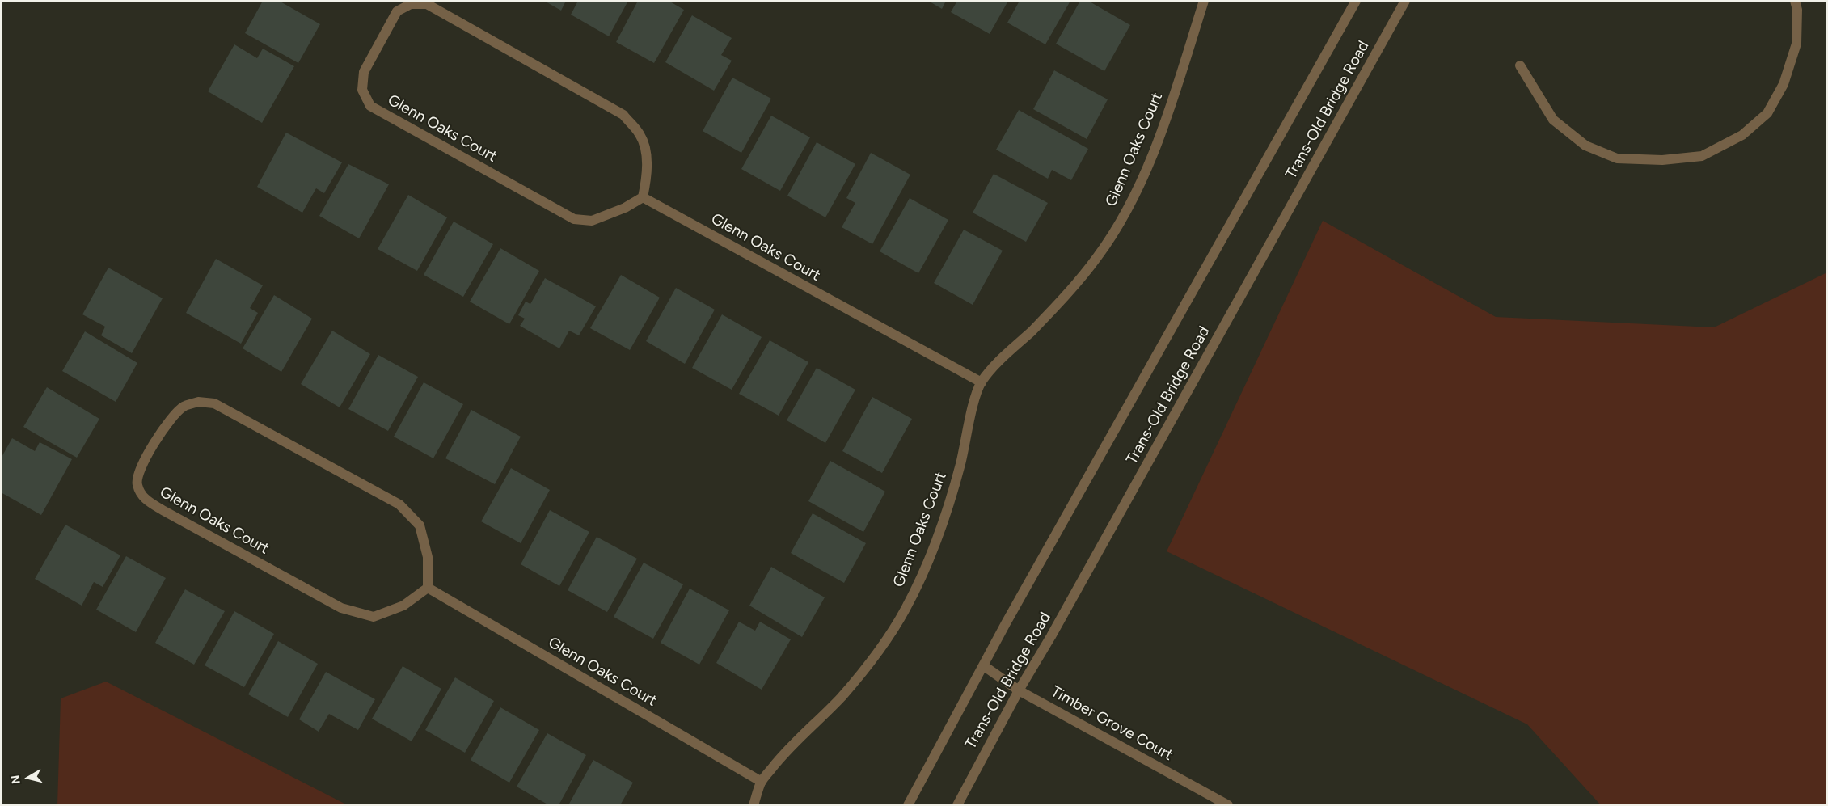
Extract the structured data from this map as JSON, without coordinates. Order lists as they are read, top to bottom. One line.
{"streets":{"street":["Trans-Old Bridge Road","Glenn Oaks Court","Timber Grove Court"]},"crossings":[["Trans-Old Bridge Road","Timber Grove Court"]],"north":"left"}
